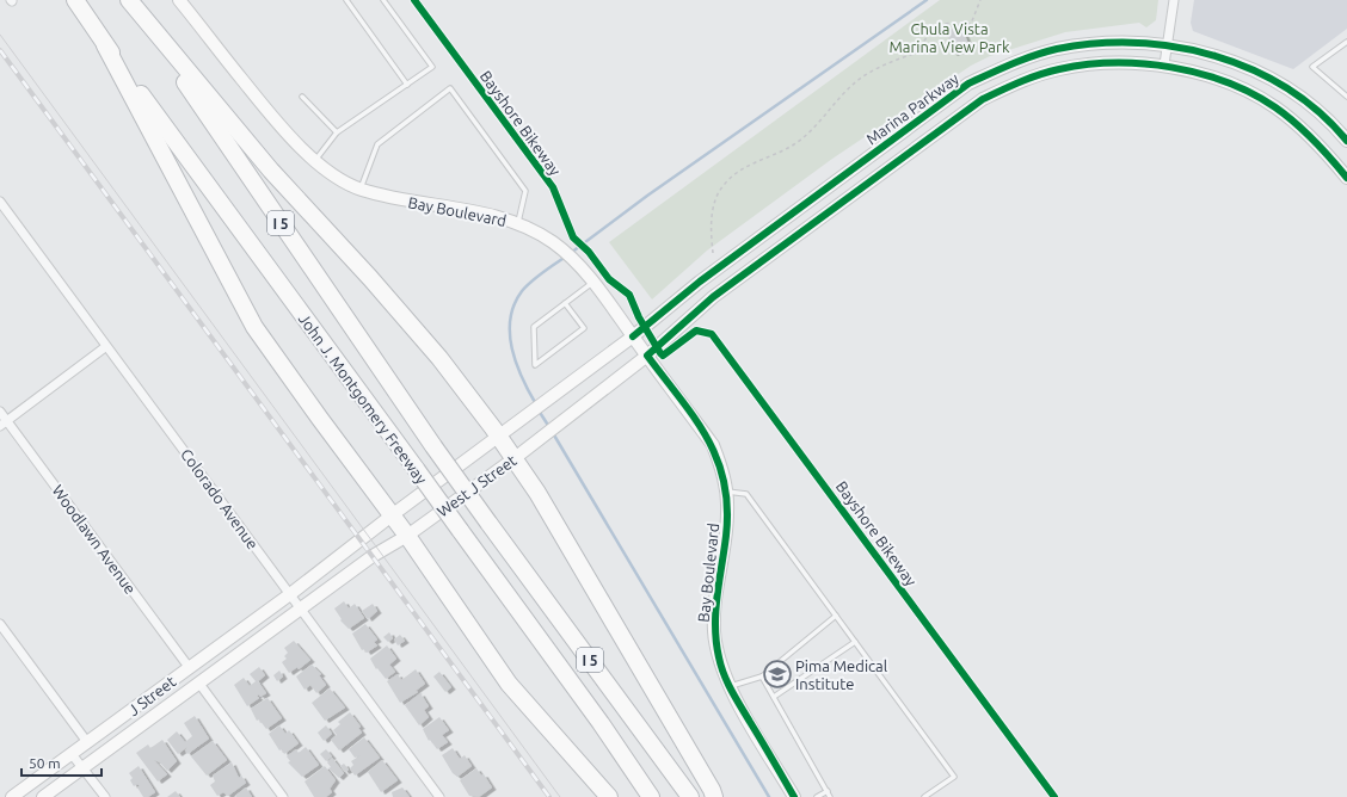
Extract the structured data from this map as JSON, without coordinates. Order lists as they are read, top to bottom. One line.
{"streets":{"highway":["I 5","John J. Montgomery Freeway"],"main road":["Marina Parkway","Bay Boulevard","West J Street","J Street"],"street":["Colorado Avenue","Woodlawn Avenue"],"cycle path":["Bayshore Bikeway"]},"crossings":[["Marina Parkway","Bay Boulevard"],["Marina Parkway","West J Street"],["Bay Boulevard","West J Street"],["West J Street","Colorado Avenue"],["West J Street","J Street"],["Colorado Avenue","J Street"],["Woodlawn Avenue","J Street"]],"parks":["Chula Vista Marina View Park"],"places":{"school or university":["Pima Medical Institute"]},"scale_bar":"50 m"}
